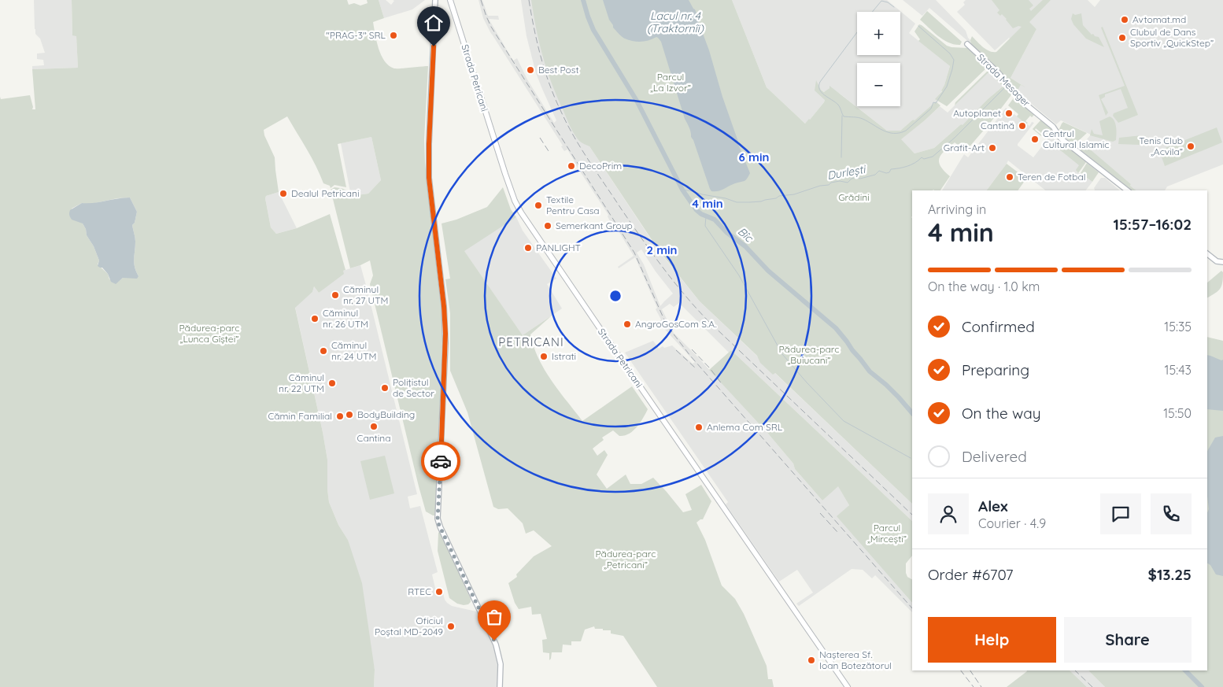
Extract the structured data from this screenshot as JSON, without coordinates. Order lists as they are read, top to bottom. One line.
{"streets":{"main road":["Strada Petricani","Strada Mesager"]},"districts":["PETRICANI"],"water":["Lacul nr. 4 (Traktornîi)","Durlești","Bîc"],"parks":["Parcul „La Izvor”","Grădini","Pădurea-parc „Lunca Gîștei”","Pădurea-parc „Buiucani”","Parcul „Mircești”","Pădurea-parc „Petricani”"],"places":["Avtomat.md","\"PRAG-3\" SRL","Clubul de Dans Sportiv „QuickStep”","Best Post","Autoplanet","Cantină","Centrul Cultural Islamic","Tenis Club „Acvila”","Grafit-Art","DecoPrim","Teren de Fotbal","Dealul Petricani","Textile Pentru Casa","Semerkant Group","PANLIGHT","Căminul nr. 27 UTM","Căminul nr. 26 UTM","AngroGosCom S.A.","Căminul nr. 24 UTM","Istrati","Căminul nr. 22 UTM","Polițistul de Sector","BodyBuilding","Cămin Familial","Cantina","Anlema Com SRL","RTEC","Oficiul Poștal MD-2049","Nașterea Sf. Ioan Botezătorul"],"page":{"map_buttons":["+","−"],"heading":["4 min","Arriving in","15:57–16:02"],"panel":["Alex","Courier · 4.9","Order #6707","$13.25"],"bar":"On the way · 1.0 km","list":[["Confirmed","15:35"],["Preparing","15:43"],["On the way","15:50"],"Delivered"],"buttons":["Help","Share"]},"rings":["6 min","4 min","2 min"]}
